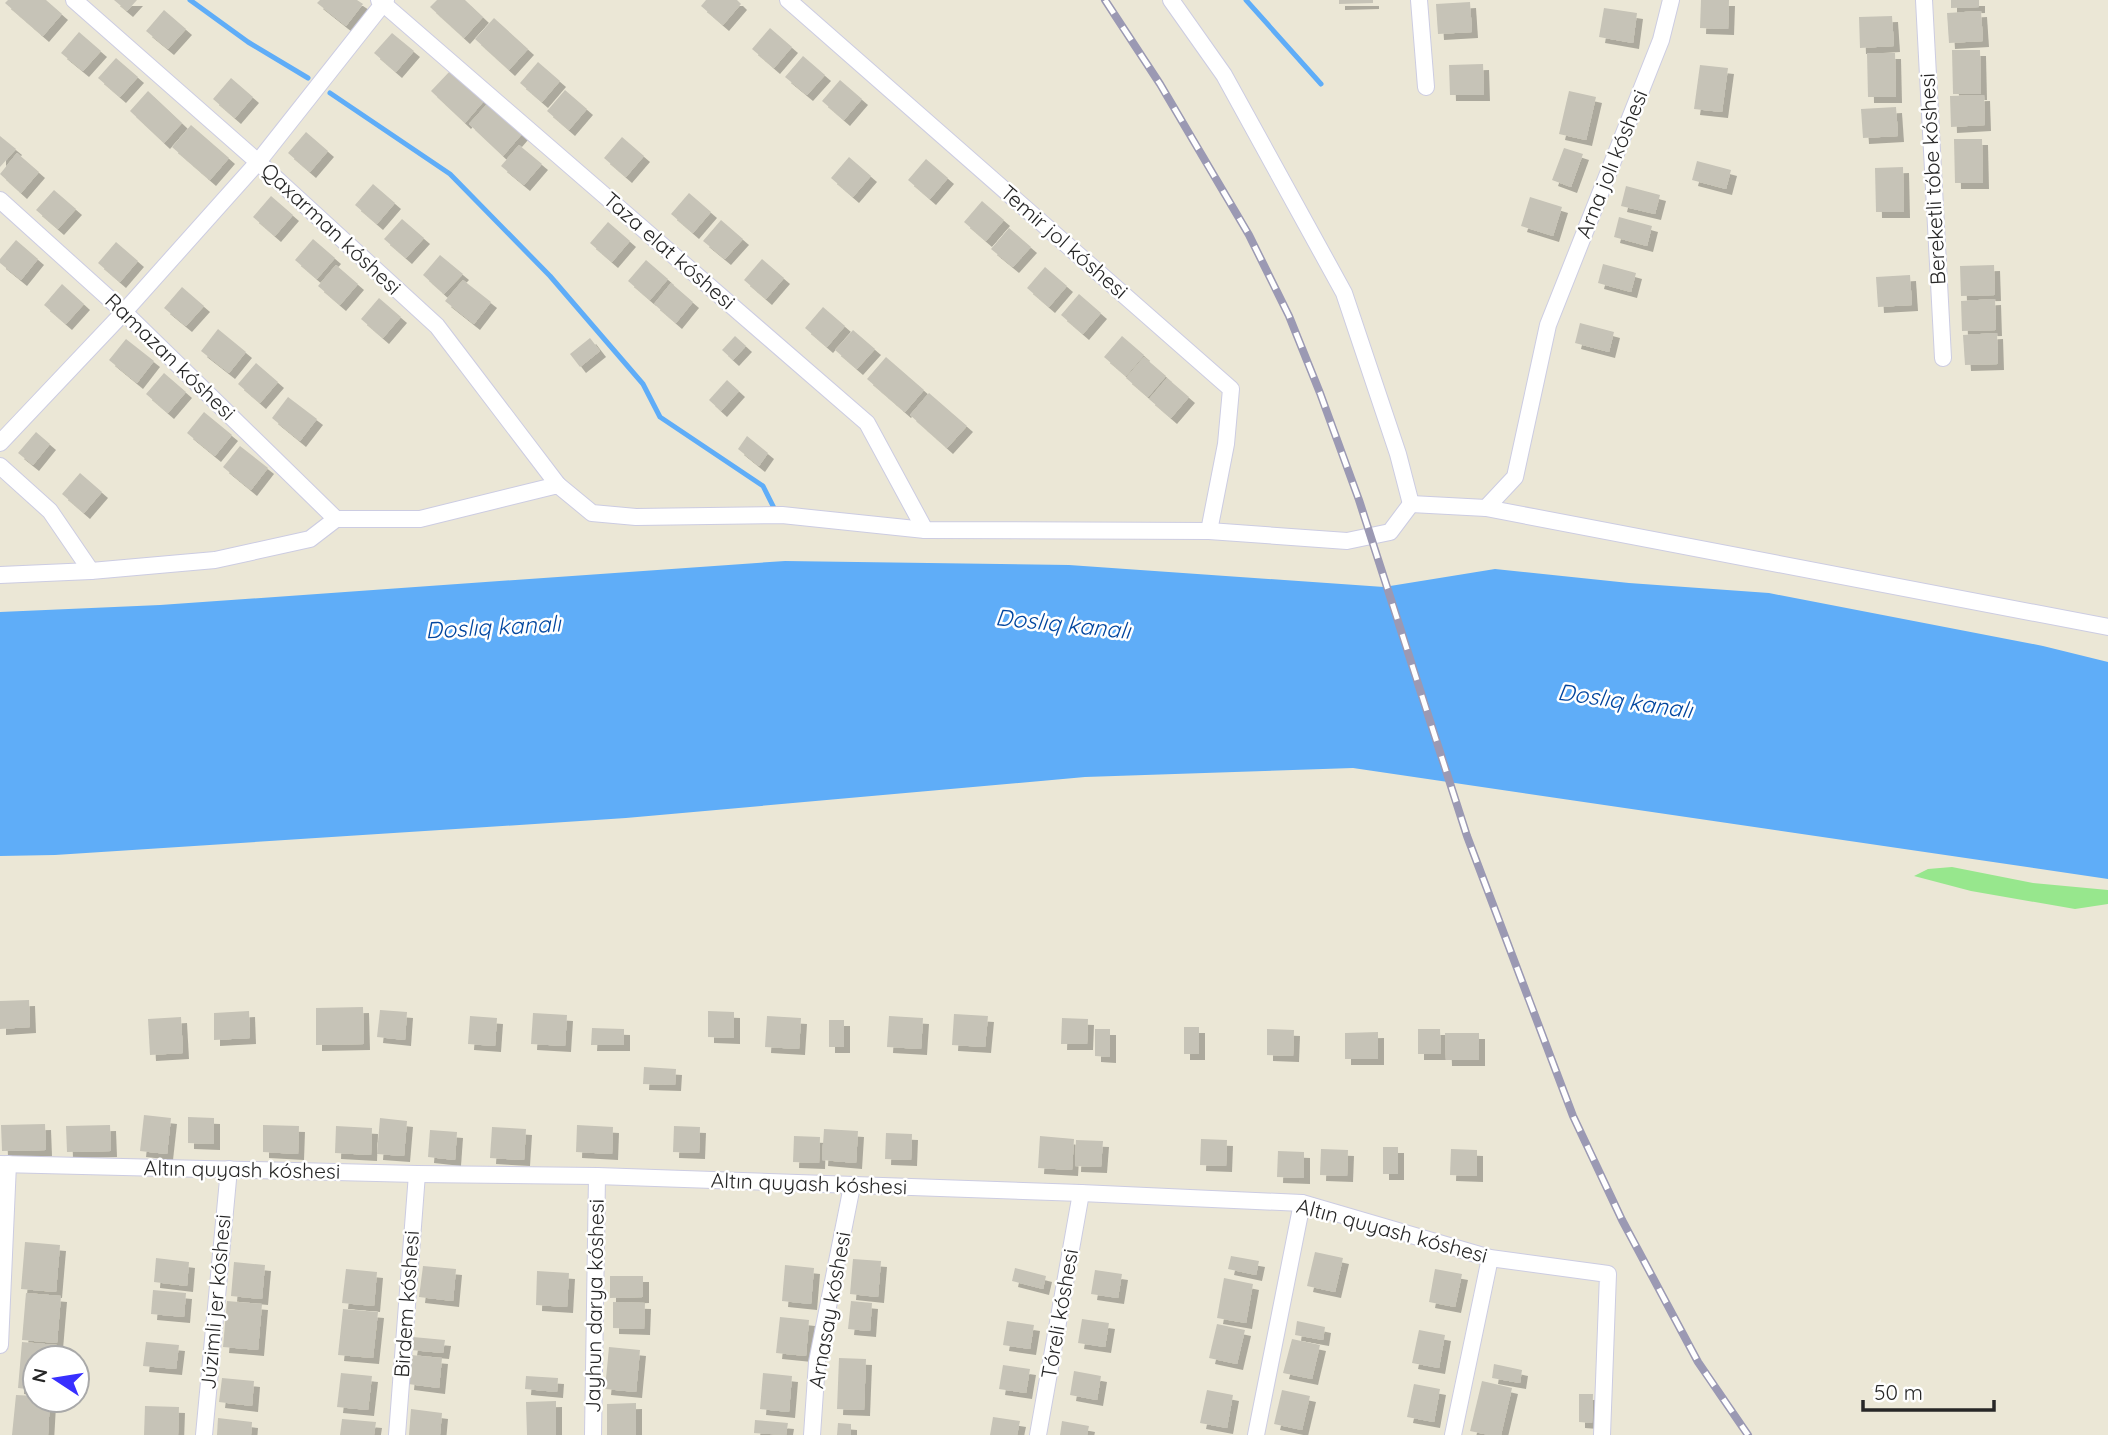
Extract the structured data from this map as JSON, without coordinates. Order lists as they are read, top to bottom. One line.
{"streets":{"street":["Arna jolı kóshesi","Bereketli tóbe kóshesi","Qaxarman kóshesi","Temir jol kóshesi","Taza elat kóshesi","Ramazan kóshesi","Altın quyash kóshesi","Júzimli jer kóshesi","Birdem kóshesi","Jayhun darya kóshesi","Arnasay kóshesi","Tóreli kóshesi"]},"crossings":[["Qaxarman kóshesi","Temir jol kóshesi"],["Qaxarman kóshesi","Taza elat kóshesi"],["Altın quyash kóshesi","Júzimli jer kóshesi"],["Altın quyash kóshesi","Birdem kóshesi"],["Altın quyash kóshesi","Jayhun darya kóshesi"],["Altın quyash kóshesi","Arnasay kóshesi"],["Altın quyash kóshesi","Tóreli kóshesi"]],"water":["Doslıq kanalı"],"scale_bar":"50 m","north":"left"}
